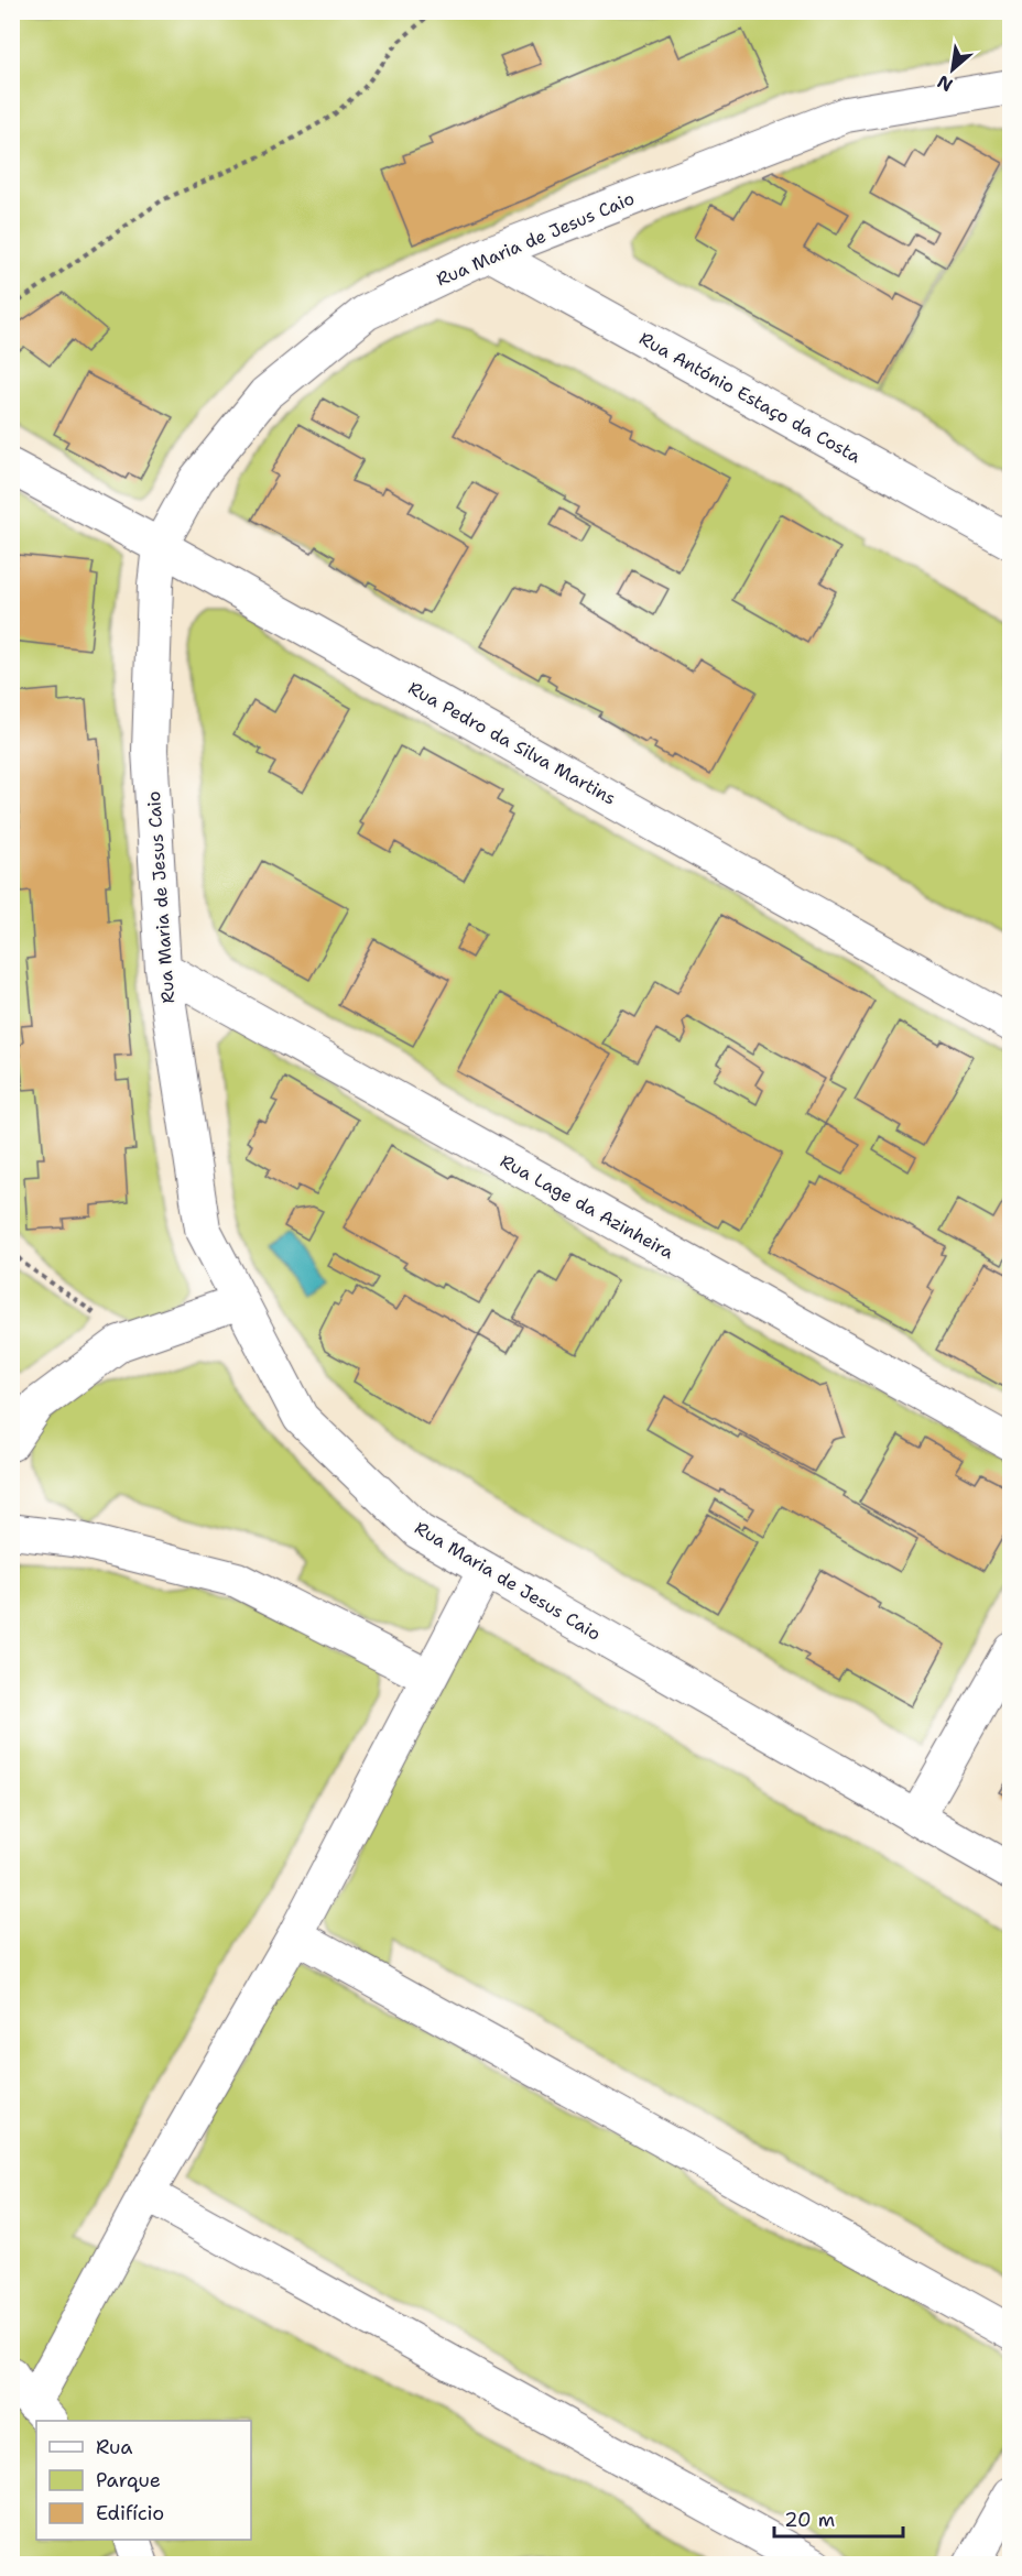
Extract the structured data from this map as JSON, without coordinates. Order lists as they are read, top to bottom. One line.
{"streets":{"street":["Rua Maria de Jesus Caio","Rua António Estaço da Costa","Rua Pedro da Silva Martins","Rua Lage da Azinheira"]},"crossings":[["Rua Maria de Jesus Caio","Rua António Estaço da Costa"],["Rua Maria de Jesus Caio","Rua Pedro da Silva Martins"],["Rua Maria de Jesus Caio","Rua Lage da Azinheira"]],"legend":["Rua","Parque","Edifício"],"scale_bar":"20 m","north":"bottom left"}
